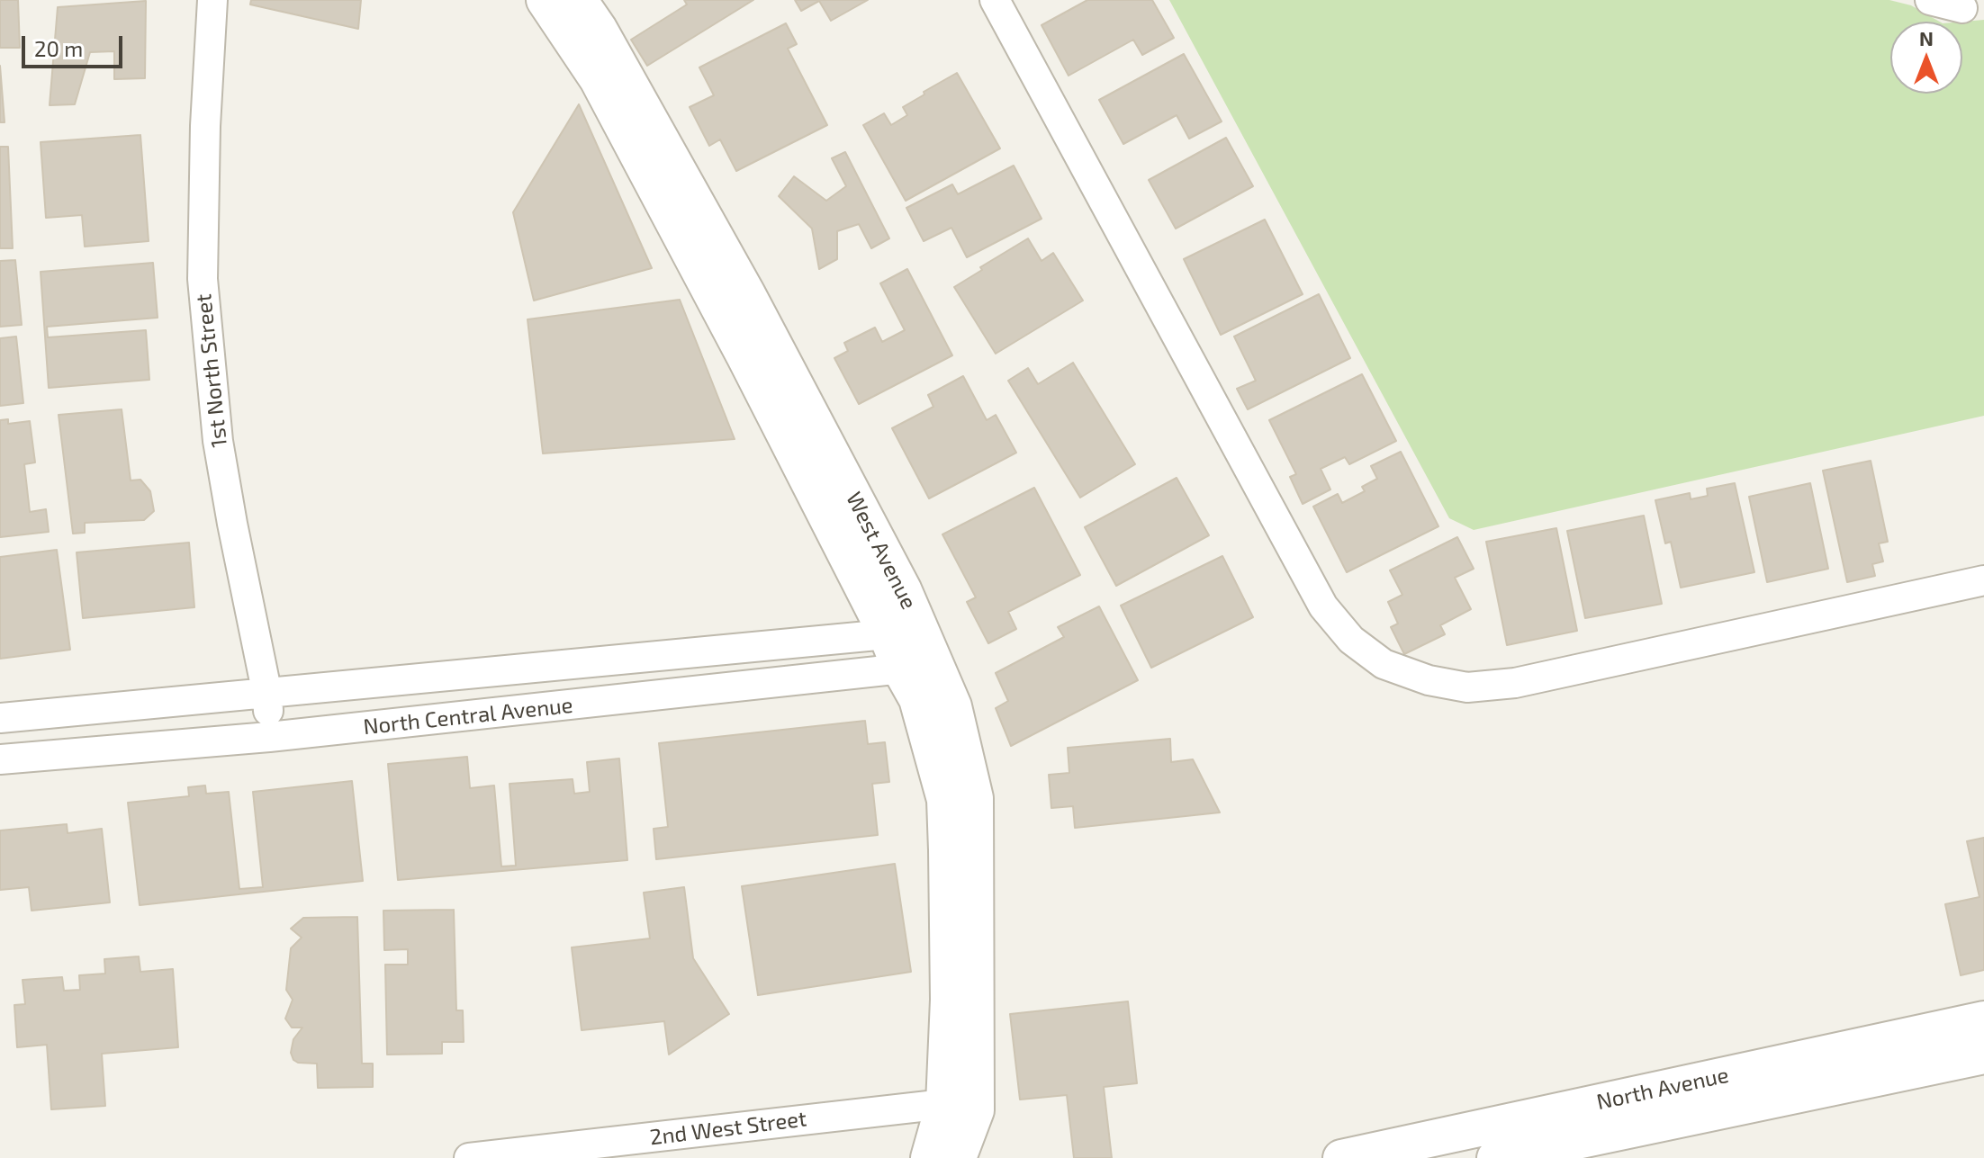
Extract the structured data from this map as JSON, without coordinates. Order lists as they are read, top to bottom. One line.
{"streets":{"street":["1st North Street","West Avenue","North Central Avenue","North Avenue","2nd West Street"]},"crossings":[["1st North Street","North Central Avenue"],["West Avenue","North Central Avenue"]],"scale_bar":"20 m","north":"top"}
